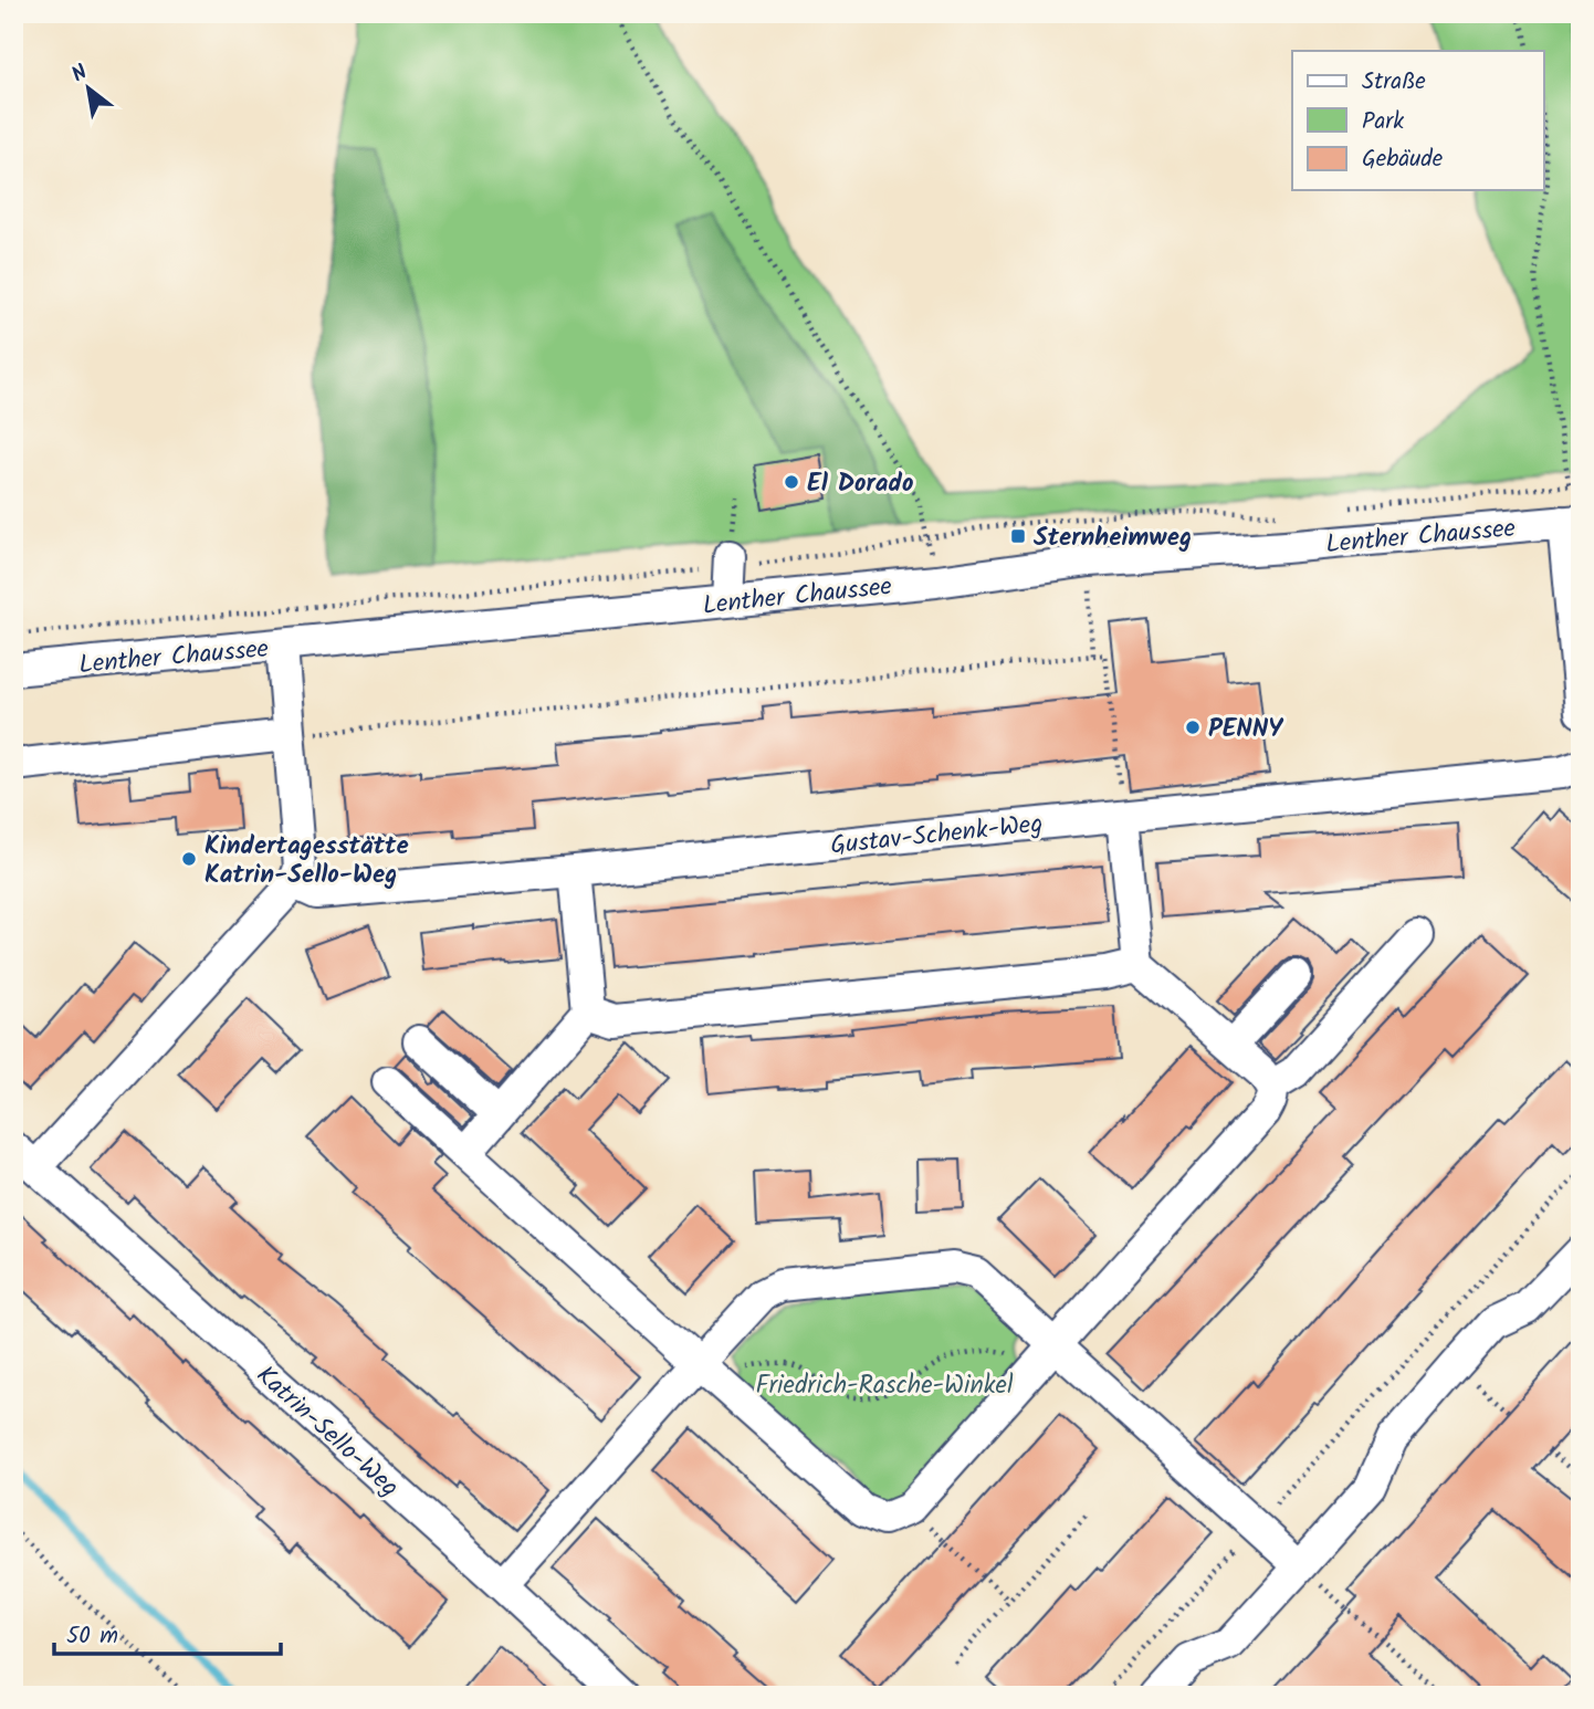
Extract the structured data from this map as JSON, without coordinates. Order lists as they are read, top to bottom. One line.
{"streets":{"street":["Lenther Chaussee","Gustav-Schenk-Weg","Katrin-Sello-Weg"]},"crossings":[["Gustav-Schenk-Weg","Katrin-Sello-Weg"]],"parks":["Friedrich-Rasche-Winkel"],"places":{"other":["El Dorado","PENNY","Kindertagesstätte Katrin-Sello-Weg"],"transit":["Sternheimweg"]},"legend":["Straße","Park","Gebäude"],"scale_bar":"50 m","north":"top left"}
